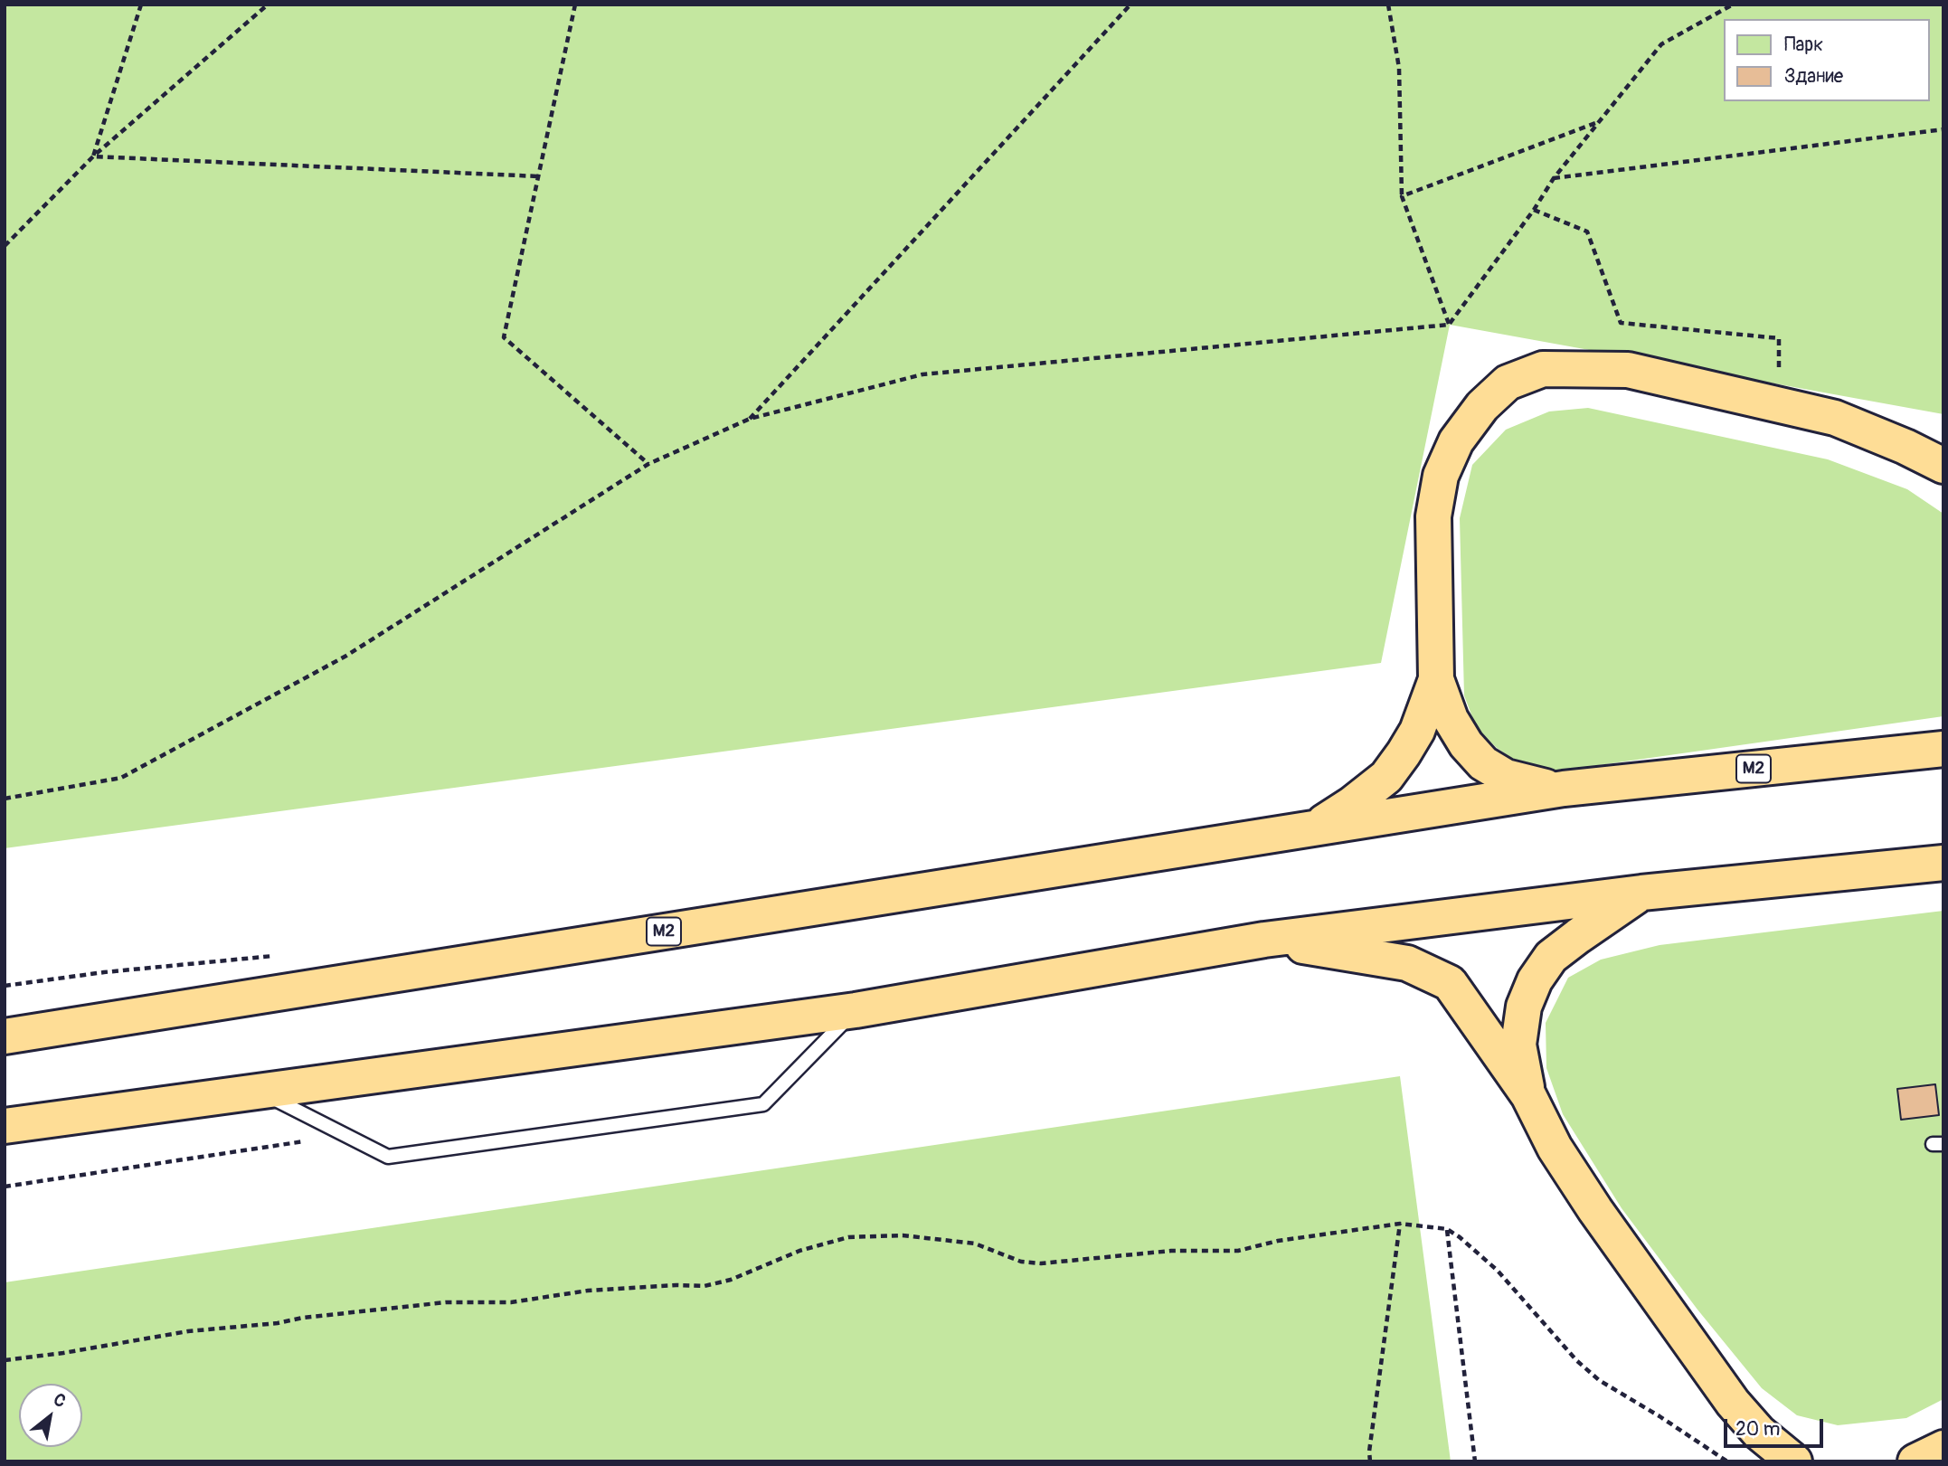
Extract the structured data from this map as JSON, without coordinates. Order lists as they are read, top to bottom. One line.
{"streets":{"highway":["М2"]},"legend":["Парк","Здание"],"scale_bar":"20 m","north":"top right"}
